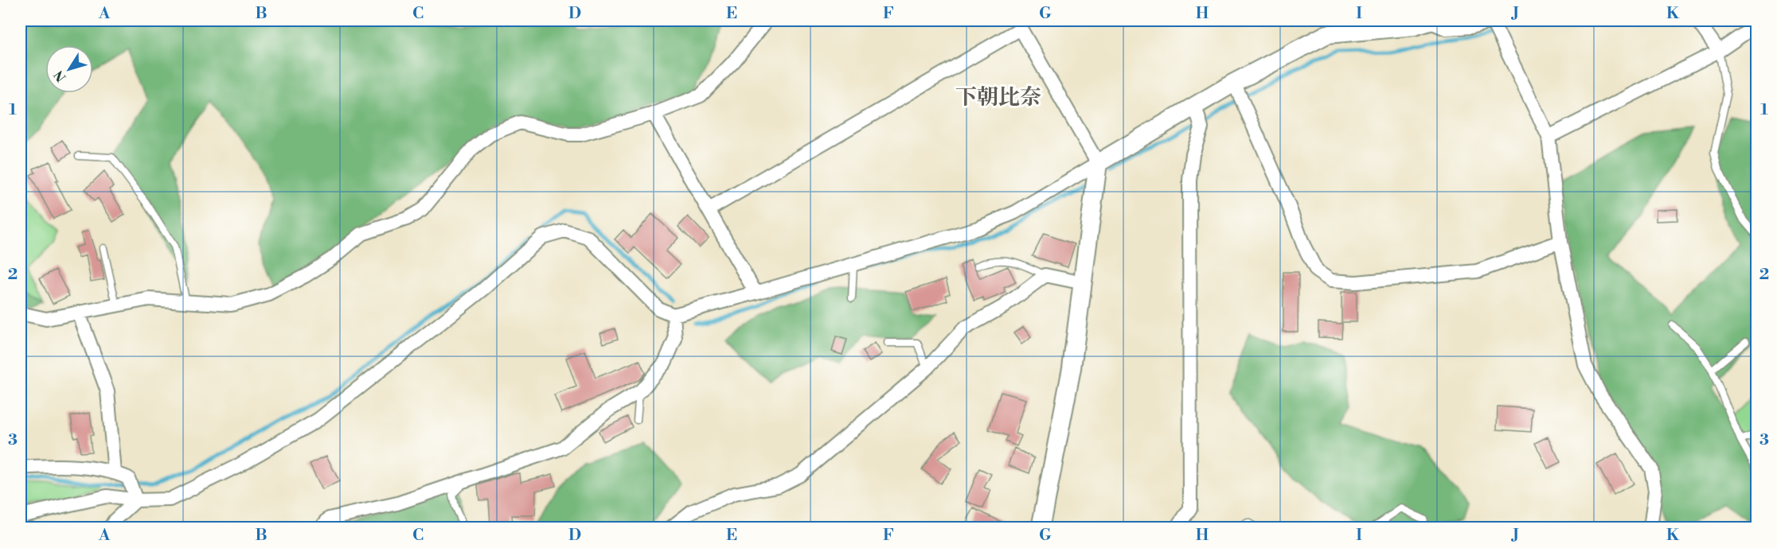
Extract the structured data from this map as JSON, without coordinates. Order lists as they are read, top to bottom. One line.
{"districts":["下朝比奈"],"north":"bottom left","grid":{"columns":["A","B","C","D","E","F","G","H","I","J","K"],"rows":["1","2","3"]}}
